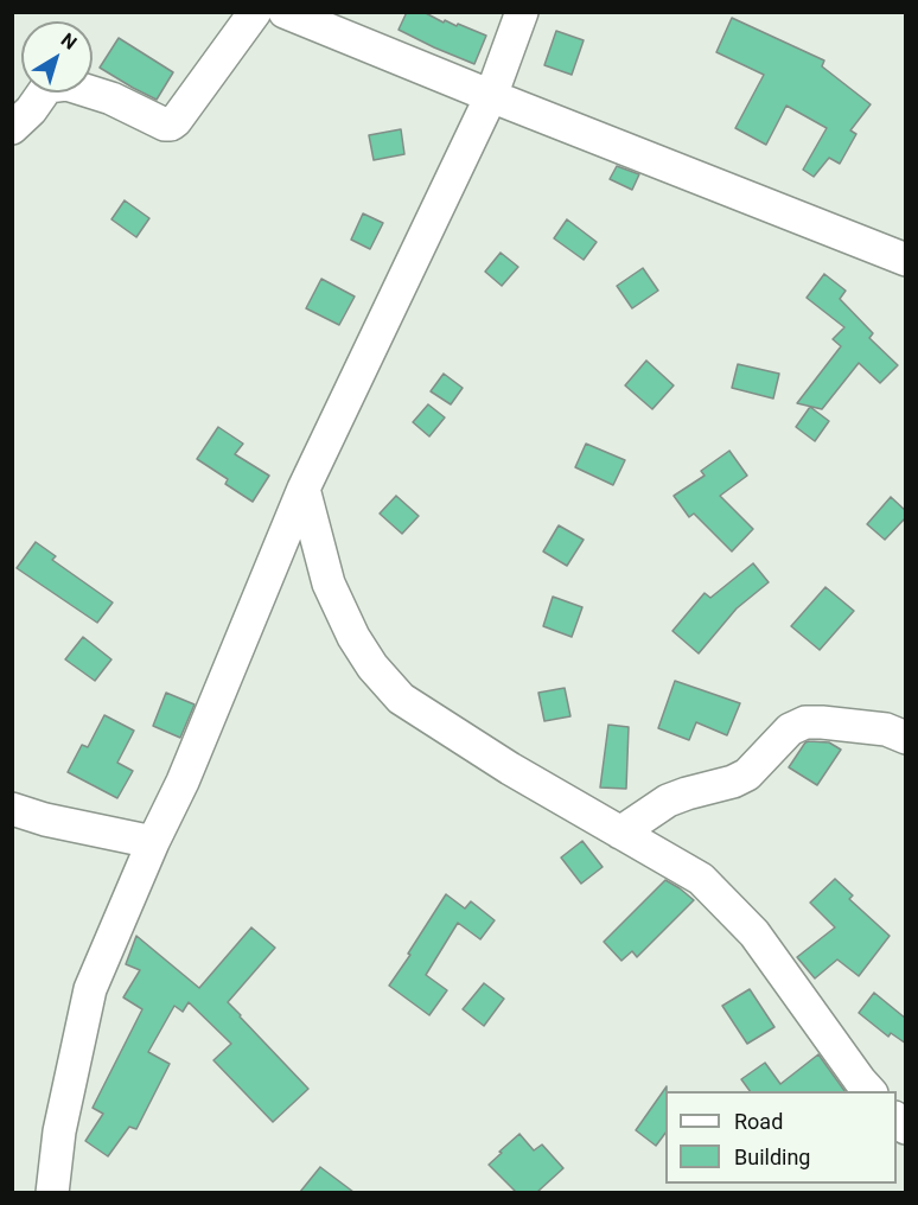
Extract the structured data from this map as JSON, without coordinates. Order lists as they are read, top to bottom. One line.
{"legend":["Road","Building"],"north":"top right"}
